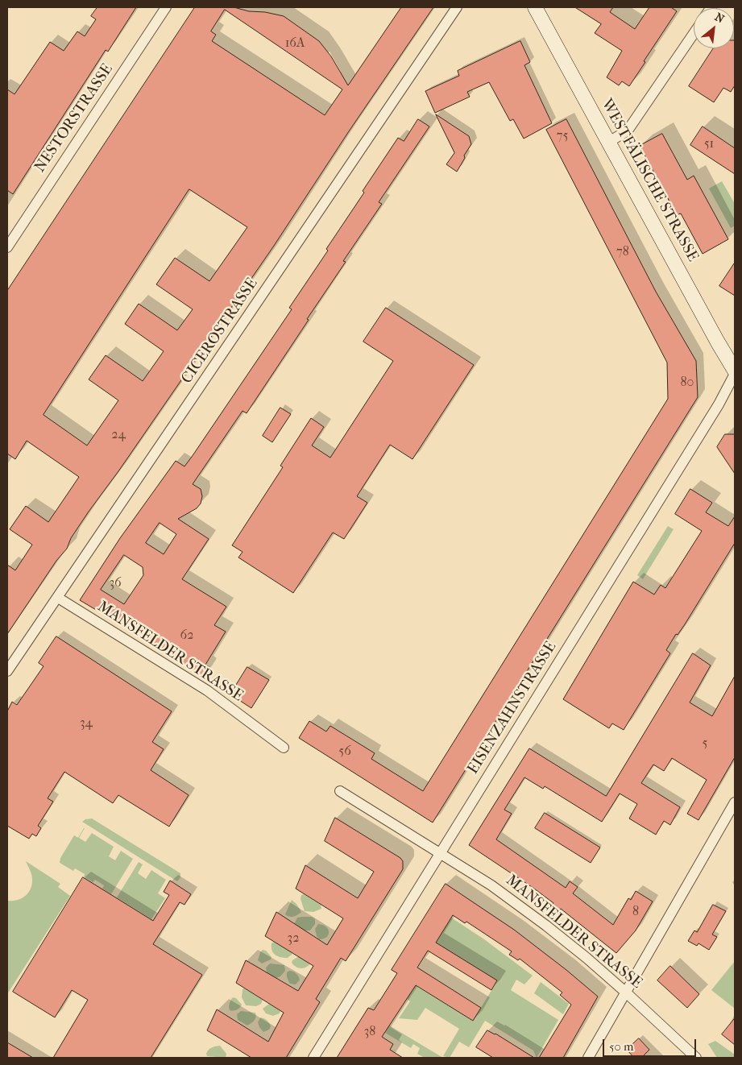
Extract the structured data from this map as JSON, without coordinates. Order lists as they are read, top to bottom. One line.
{"streets":{"street":["NESTORSTRASSE","WESTFÄLISCHE STRASSE","CICEROSTRASSE","MANSFELDER STRASSE","EISENZAHNSTRASSE"]},"crossings":[["CICEROSTRASSE","MANSFELDER STRASSE"],["MANSFELDER STRASSE","EISENZAHNSTRASSE"]],"house_numbers":["16A","75","51","78","80","24","36","62","34","5","56","8","32","38"],"scale_bar":"50 m","north":"top right"}
